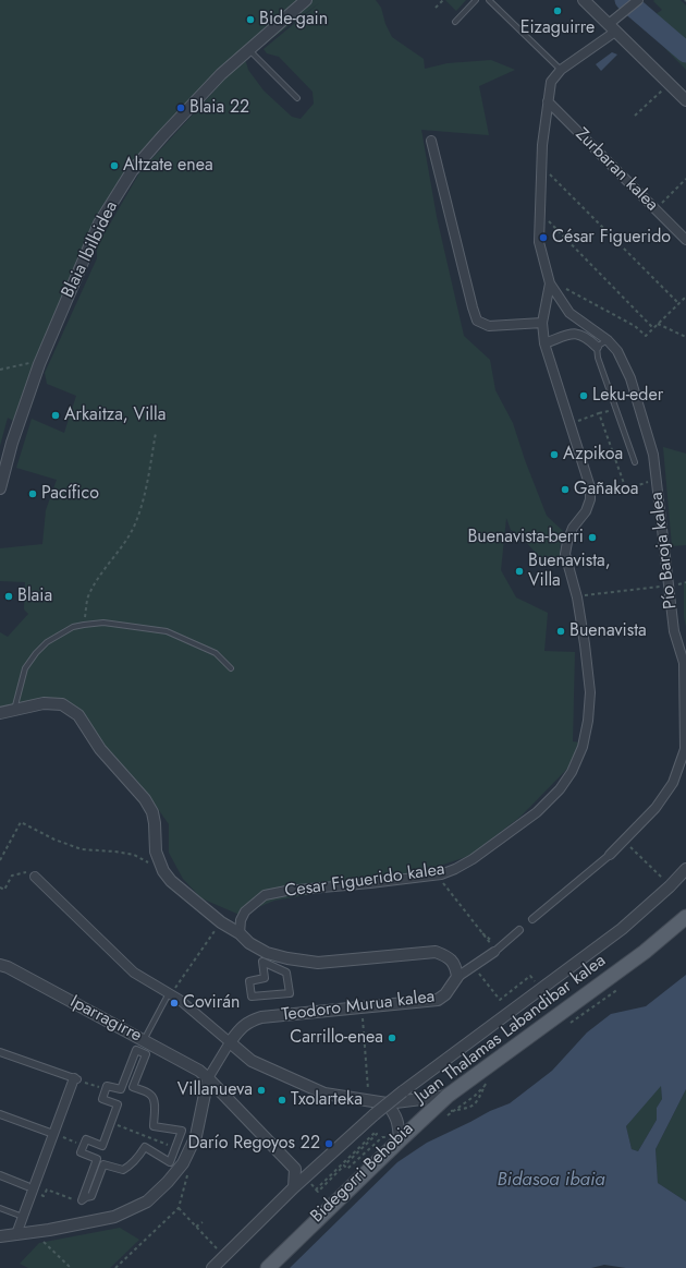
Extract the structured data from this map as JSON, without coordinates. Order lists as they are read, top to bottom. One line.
{"streets":{"main road":["Juan Thalamas Labandibar kalea"],"street":["Zurbaran kalea","Blaia Ibilbidea","Pío Baroja kalea","Cesar Figuerido kalea","Teodoro Murua kalea","Iparragirre"]},"crossings":[["Zurbaran kalea","Cesar Figuerido kalea"],["Pío Baroja kalea","Cesar Figuerido kalea"],["Cesar Figuerido kalea","Teodoro Murua kalea"]],"water":["Bidasoa ibaia"],"places":["Eizaguirre","Bide-gain","Blaia 22","Altzate enea","César Figuerido","Leku-eder","Arkaitza, Villa","Azpikoa","Gañakoa","Pacífico","Buenavista-berri","Buenavista, Villa","Blaia","Buenavista","Covirán","Carrillo-enea","Villanueva","Txolarteka","Darío Regoyos 22"]}
